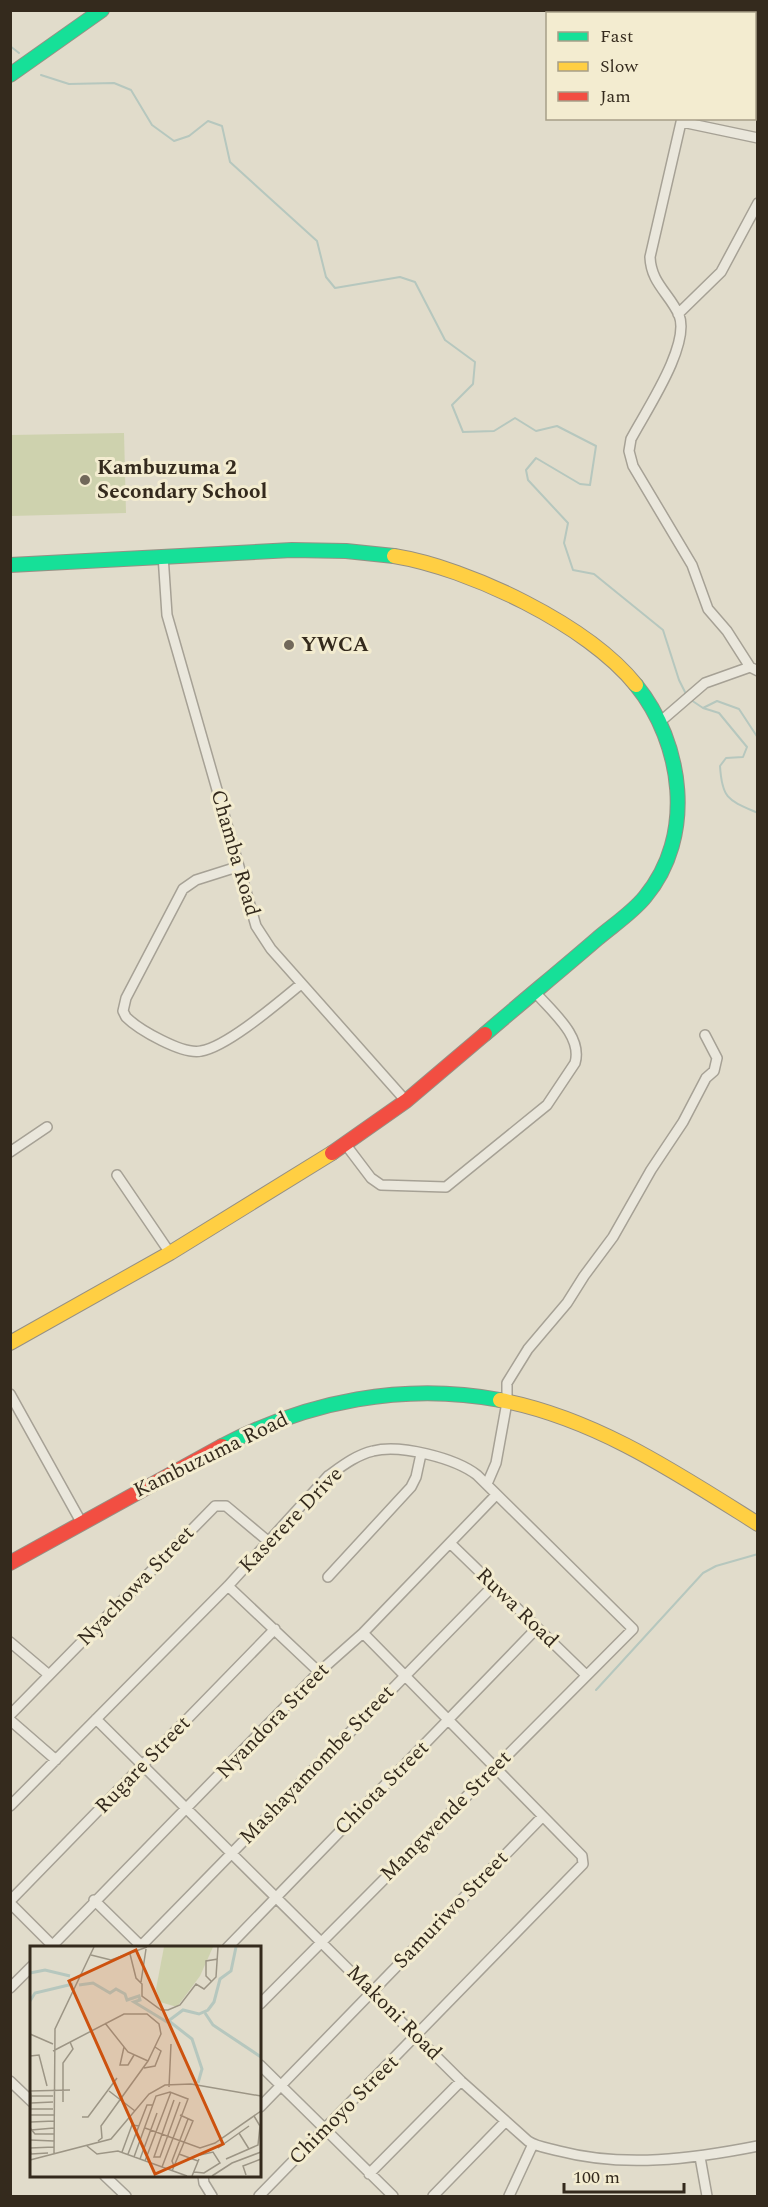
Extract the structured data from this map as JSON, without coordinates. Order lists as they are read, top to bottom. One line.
{"streets":{"street":["Chamba Road","Kambuzuma Road","Kaserere Drive","Nyachowa Street","Ruwa Road","Nyandora Street","Rugare Street","Mashayamombe Street","Chiota Street","Mangwende Street","Samuriwo Street","Makoni Road","Chimoyo Street"]},"crossings":[["Kaserere Drive","Nyachowa Street"],["Kaserere Drive","Nyandora Street"],["Kaserere Drive","Mangwende Street"],["Kaserere Drive","Makoni Road"],["Ruwa Road","Nyandora Street"],["Ruwa Road","Mashayamombe Street"],["Ruwa Road","Chiota Street"],["Ruwa Road","Mangwende Street"],["Nyandora Street","Makoni Road"],["Rugare Street","Makoni Road"],["Mashayamombe Street","Makoni Road"],["Chiota Street","Makoni Road"],["Mangwende Street","Makoni Road"],["Samuriwo Street","Makoni Road"],["Samuriwo Street","Chimoyo Street"],["Makoni Road","Chimoyo Street"]],"places":["Kambuzuma 2 Secondary School","YWCA"],"legend":["Fast","Slow","Jam"],"scale_bar":"100 m"}
